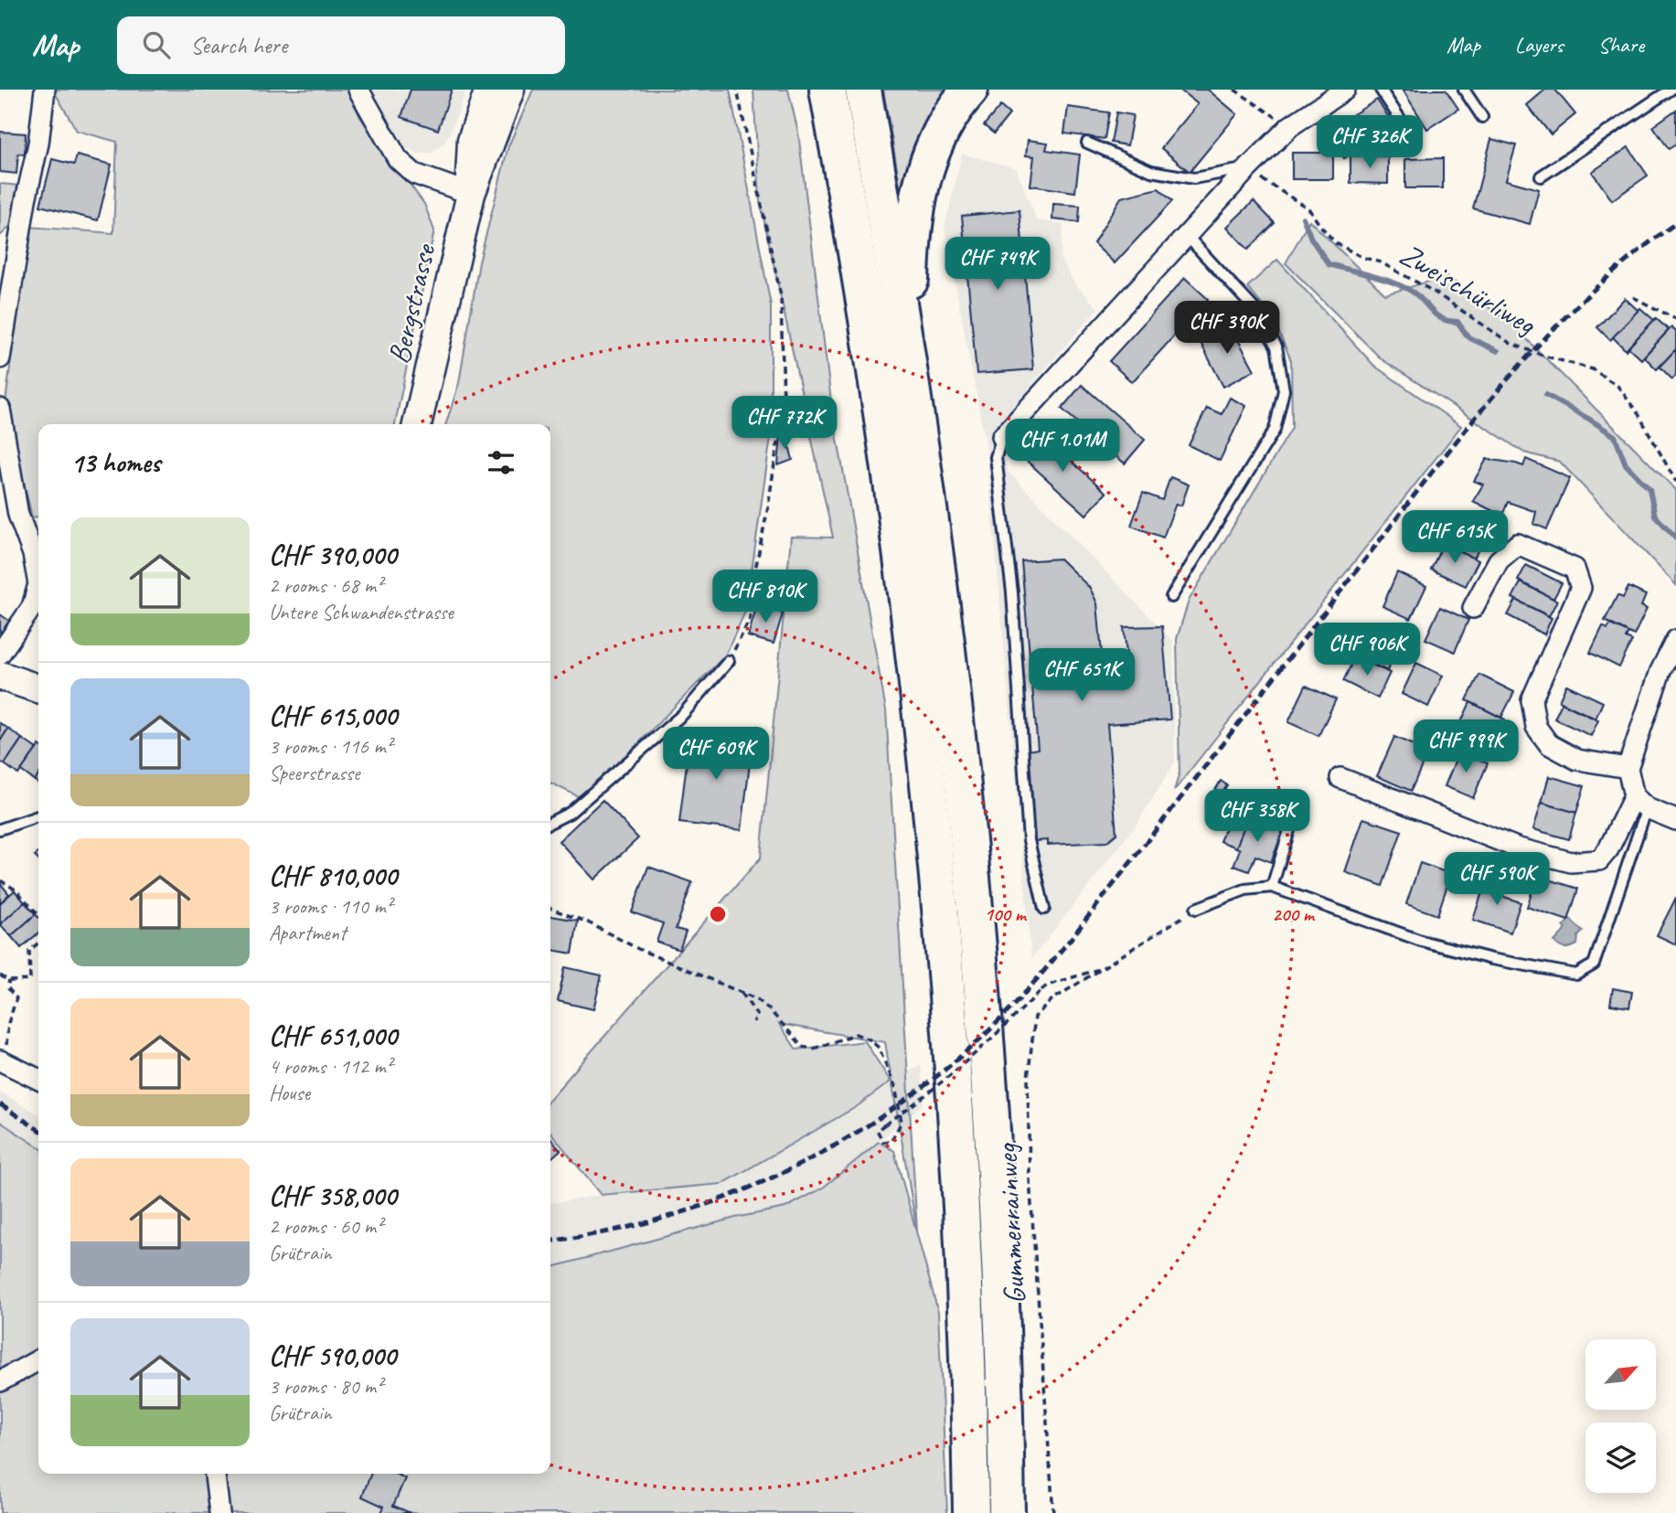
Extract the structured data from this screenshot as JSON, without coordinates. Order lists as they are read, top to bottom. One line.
{"streets":{"main road":["Bergstrasse"],"path":["Zweischürliweg","Gummerrainweg"]},"north":"top right","page":{"header":"Map","search":"Search here","nav":["Map","Layers","Share"],"price":["CHF 326K","CHF 749K","CHF 390K","CHF 772K","CHF 1.01M","CHF 615K","CHF 810K","CHF 906K","CHF 651K","CHF 999K","CHF 609K","CHF 358K","CHF 590K"],"heading":"13 homes","list":[{"name":"CHF 390,000","note":"2 rooms · 68 m² · Untere Schwandenstrasse"},{"name":"CHF 615,000","note":"3 rooms · 116 m² · Speerstrasse"},{"name":"CHF 810,000","note":"3 rooms · 110 m² · Apartment"},{"name":"CHF 651,000","note":"4 rooms · 112 m² · House"},{"name":"CHF 358,000","note":"2 rooms · 60 m² · Grütrain"},{"name":"CHF 590,000","note":"3 rooms · 80 m² · Grütrain"}]},"rings":["100 m","200 m"]}
